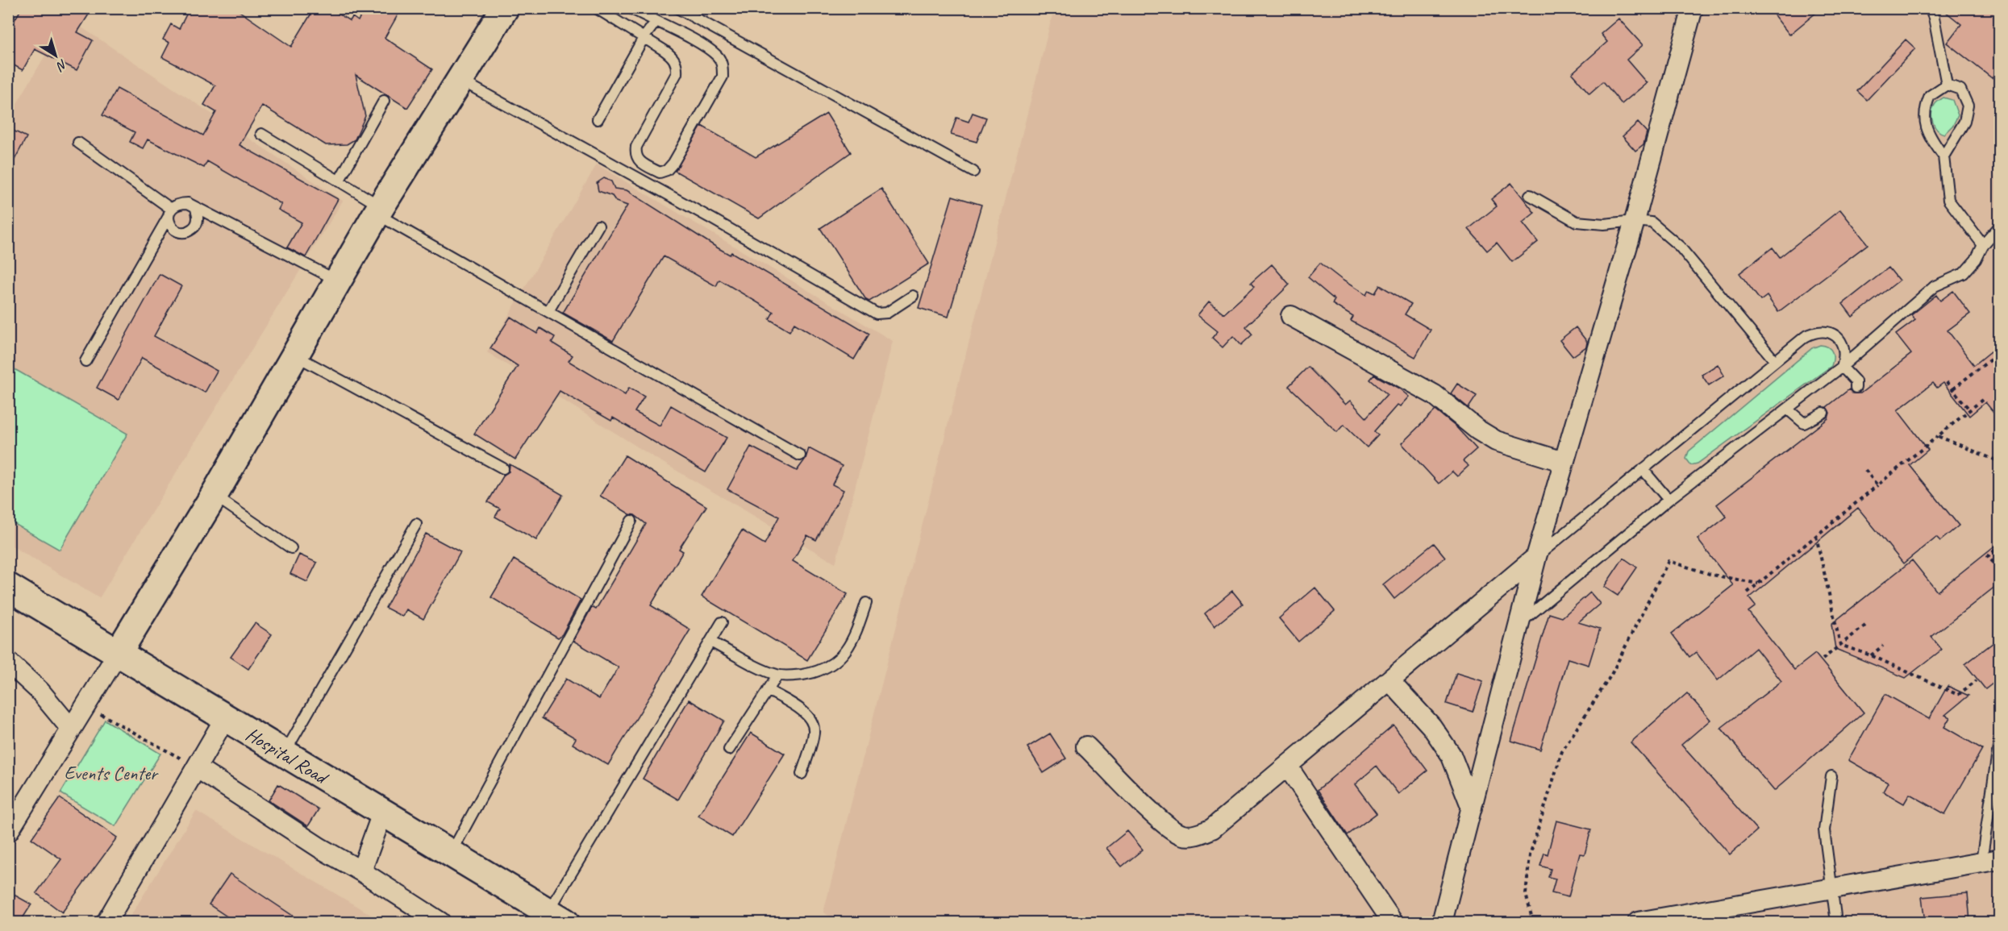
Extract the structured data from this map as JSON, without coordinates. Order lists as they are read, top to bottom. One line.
{"streets":{"street":["Hospital Road"]},"parks":["Events Center"],"north":"bottom right"}
